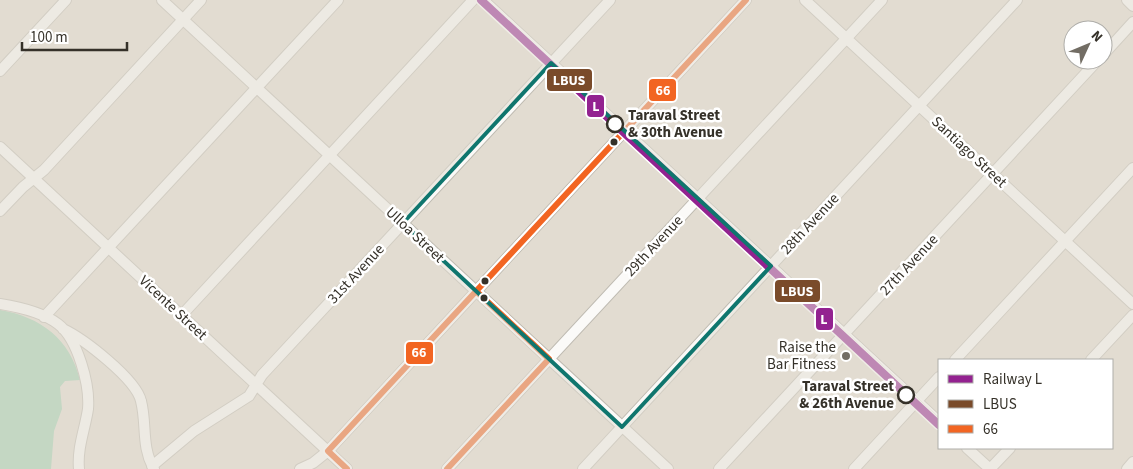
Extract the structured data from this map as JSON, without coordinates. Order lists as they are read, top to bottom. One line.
{"streets":{"street":["Santiago Street","28th Avenue","Ulloa Street","29th Avenue","27th Avenue","31st Avenue","Vicente Street"]},"crossings":[["Santiago Street","28th Avenue"],["Santiago Street","29th Avenue"],["Santiago Street","27th Avenue"],["28th Avenue","Ulloa Street"],["Ulloa Street","29th Avenue"],["Ulloa Street","31st Avenue"],["31st Avenue","Vicente Street"]],"places":["Taraval Street & 30th Avenue","Raise the Bar Fitness","Taraval Street & 26th Avenue"],"lines":["rail line L","transit line LBUS","transit line 66"],"legend":["Railway L","LBUS","66"],"scale_bar":"100 m","north":"top right"}
